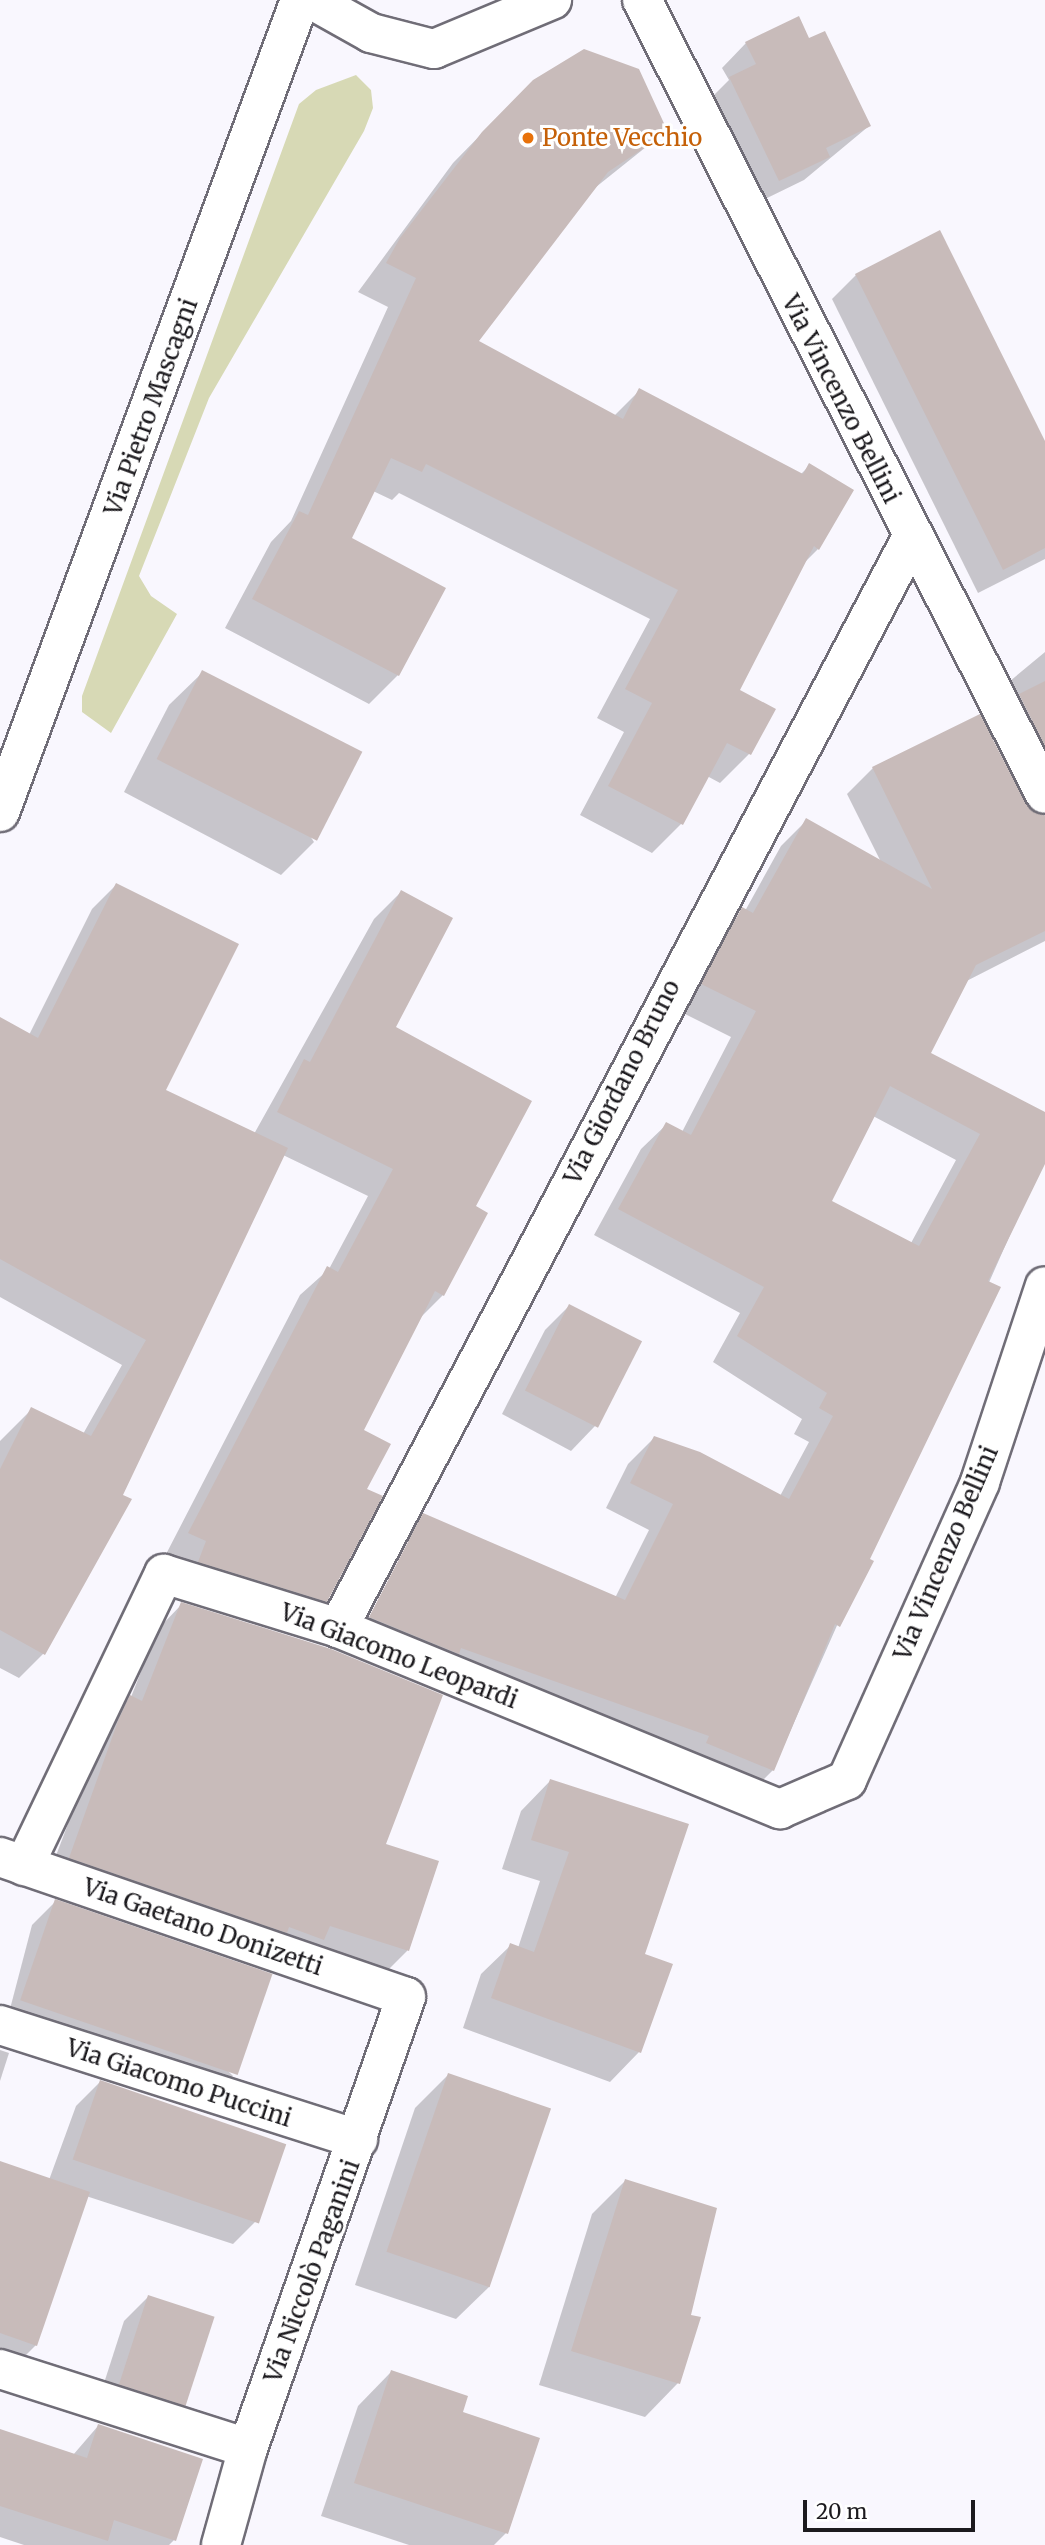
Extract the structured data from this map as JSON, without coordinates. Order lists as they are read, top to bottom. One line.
{"streets":{"street":["Via Vincenzo Bellini","Via Pietro Mascagni","Via Giordano Bruno","Via Giacomo Leopardi","Via Gaetano Donizetti","Via Giacomo Puccini","Via Niccolò Paganini"]},"crossings":[["Via Vincenzo Bellini","Via Giordano Bruno"],["Via Vincenzo Bellini","Via Giacomo Leopardi"],["Via Giordano Bruno","Via Giacomo Leopardi"],["Via Giacomo Leopardi","Via Gaetano Donizetti"],["Via Gaetano Donizetti","Via Niccolò Paganini"],["Via Giacomo Puccini","Via Niccolò Paganini"]],"places":["Ponte Vecchio"],"scale_bar":"20 m"}
